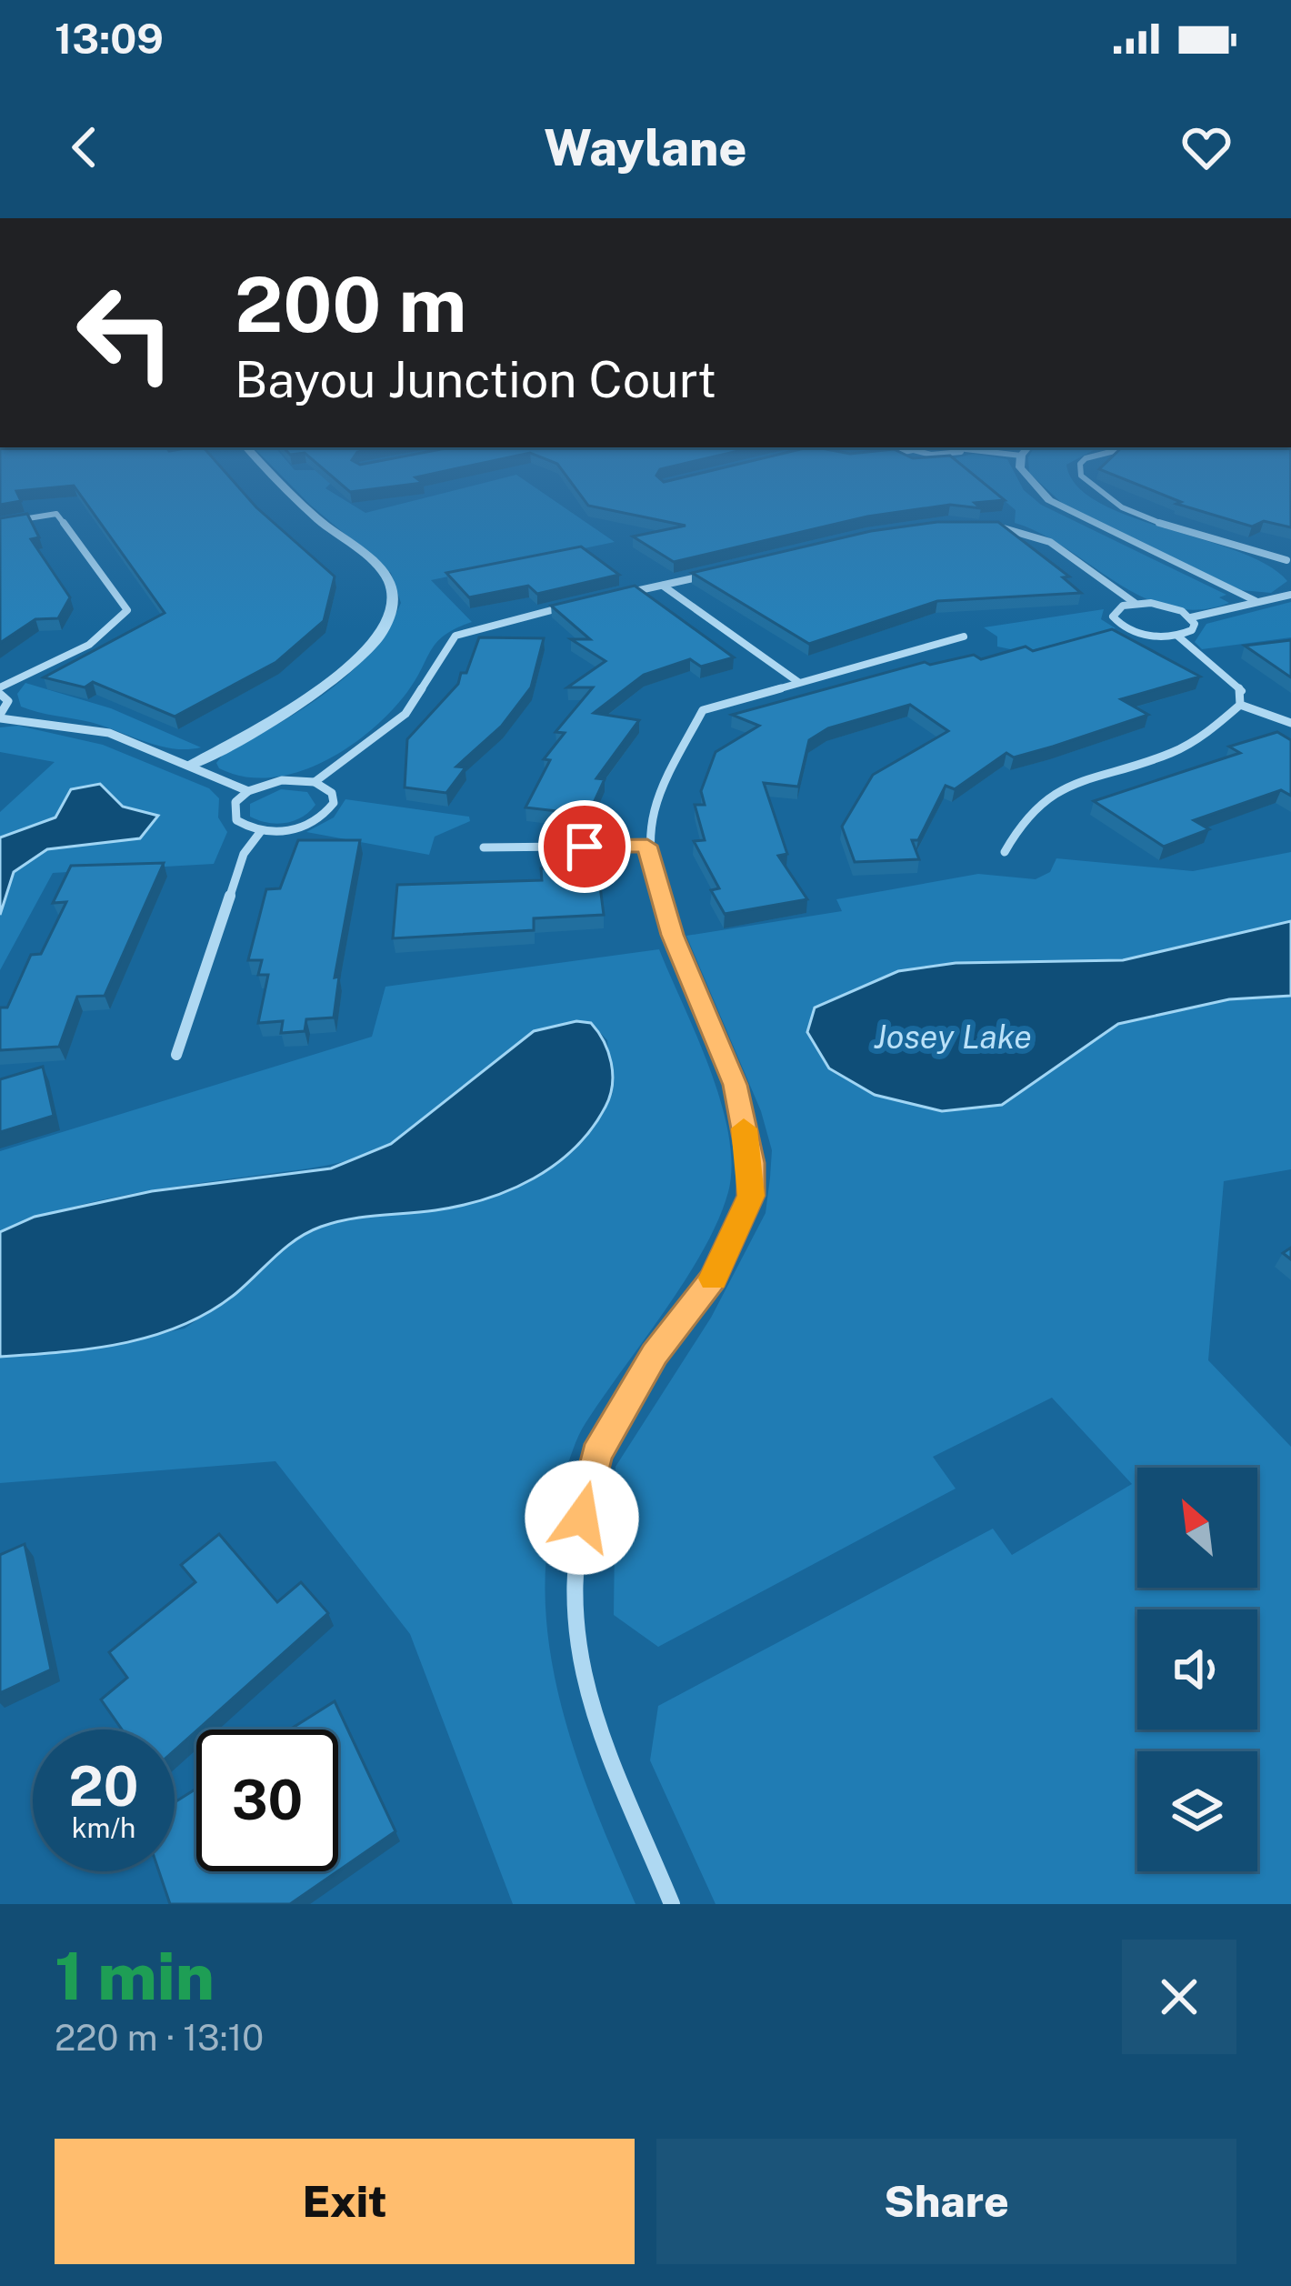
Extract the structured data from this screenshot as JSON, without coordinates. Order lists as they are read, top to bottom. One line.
{"water":["Josey Lake"],"north":"top left","page":{"status":"13:09","header":"Waylane","turn":["200 m","Bayou Junction Court"],"speed":"20 km/h","limit":"30","heading":["1 min","220 m · 13:10"],"buttons":["Exit","Share"]}}
